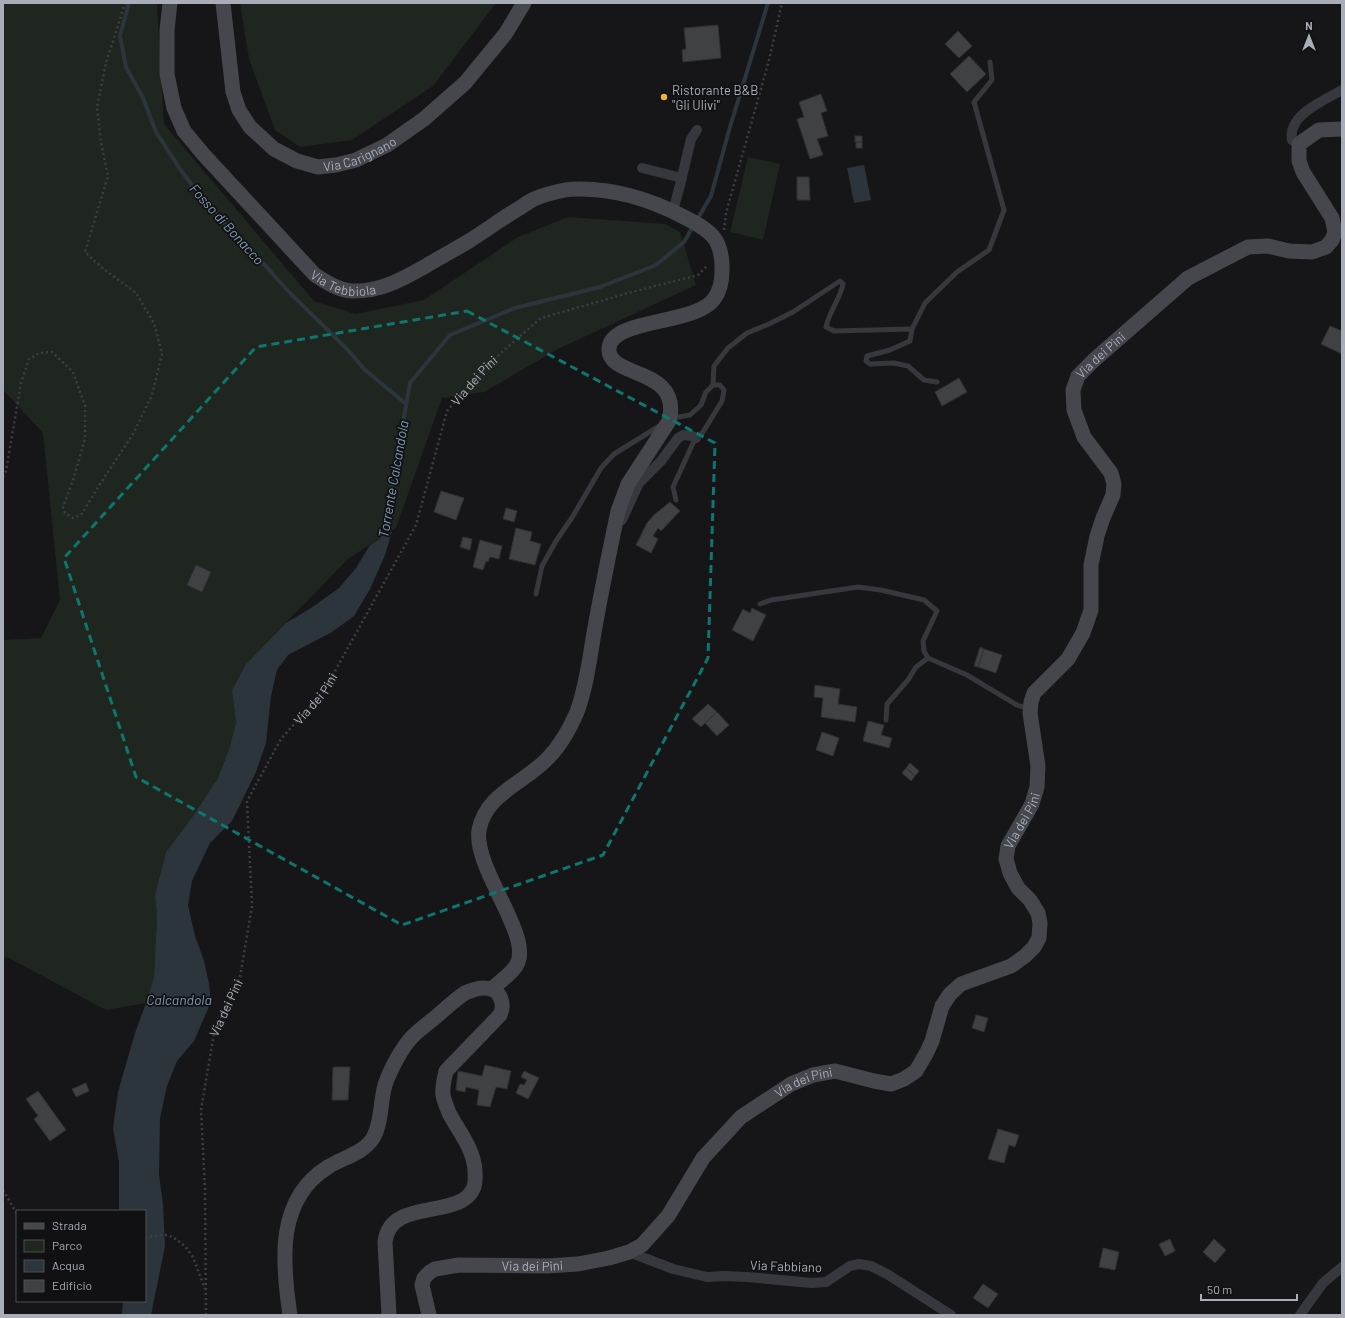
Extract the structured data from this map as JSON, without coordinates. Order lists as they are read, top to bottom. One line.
{"streets":{"street":["Via Carignano","Via Tebbiola","Via dei Pini","Via Fabbiano"]},"crossings":[["Via Tebbiola","Via dei Pini"],["Via dei Pini","Via Fabbiano"]],"water":["Fosso di Bonacco","Torrente Calcandola","Calcandola"],"places":["Ristorante B&B \"Gli Ulivi\""],"legend":["Strada","Parco","Acqua","Edificio"],"scale_bar":"50 m","north":"top"}
